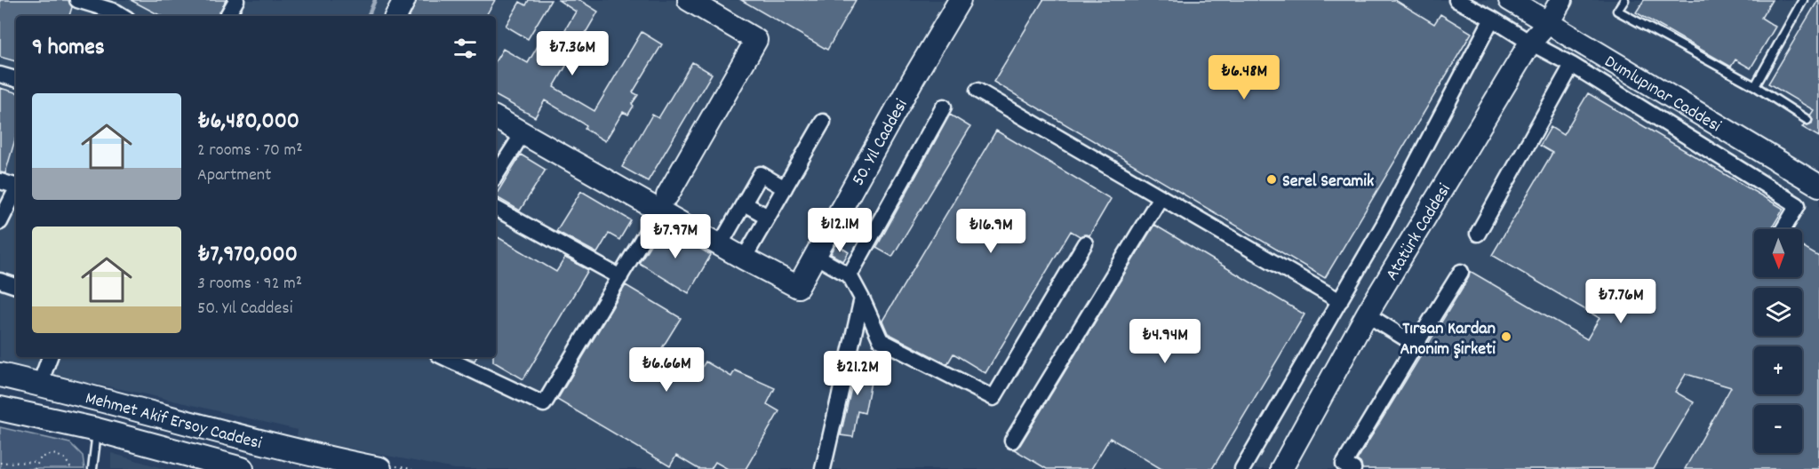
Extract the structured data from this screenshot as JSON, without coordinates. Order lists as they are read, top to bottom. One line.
{"streets":{"main road":["Mehmet Akif Ersoy Caddesi"],"street":["Dumlupınar Caddesi","50. Yıl Caddesi","Atatürk Caddesi"]},"crossings":[["Dumlupınar Caddesi","Atatürk Caddesi"]],"places":["Serel Seramik","Tırsan Kardan Anonim Şirketi"],"north":"bottom","page":{"heading":"9 homes","price":["₺7.36M","₺6.48M","₺12.1M","₺16.9M","₺7.97M","₺7.76M","₺4.94M","₺6.66M","₺21.2M"],"list":[{"name":"₺6,480,000","note":"2 rooms · 70 m² · Apartment"},{"name":"₺7,970,000","note":"3 rooms · 92 m² · 50. Yıl Caddesi"}],"map_buttons":["+","−"]}}
